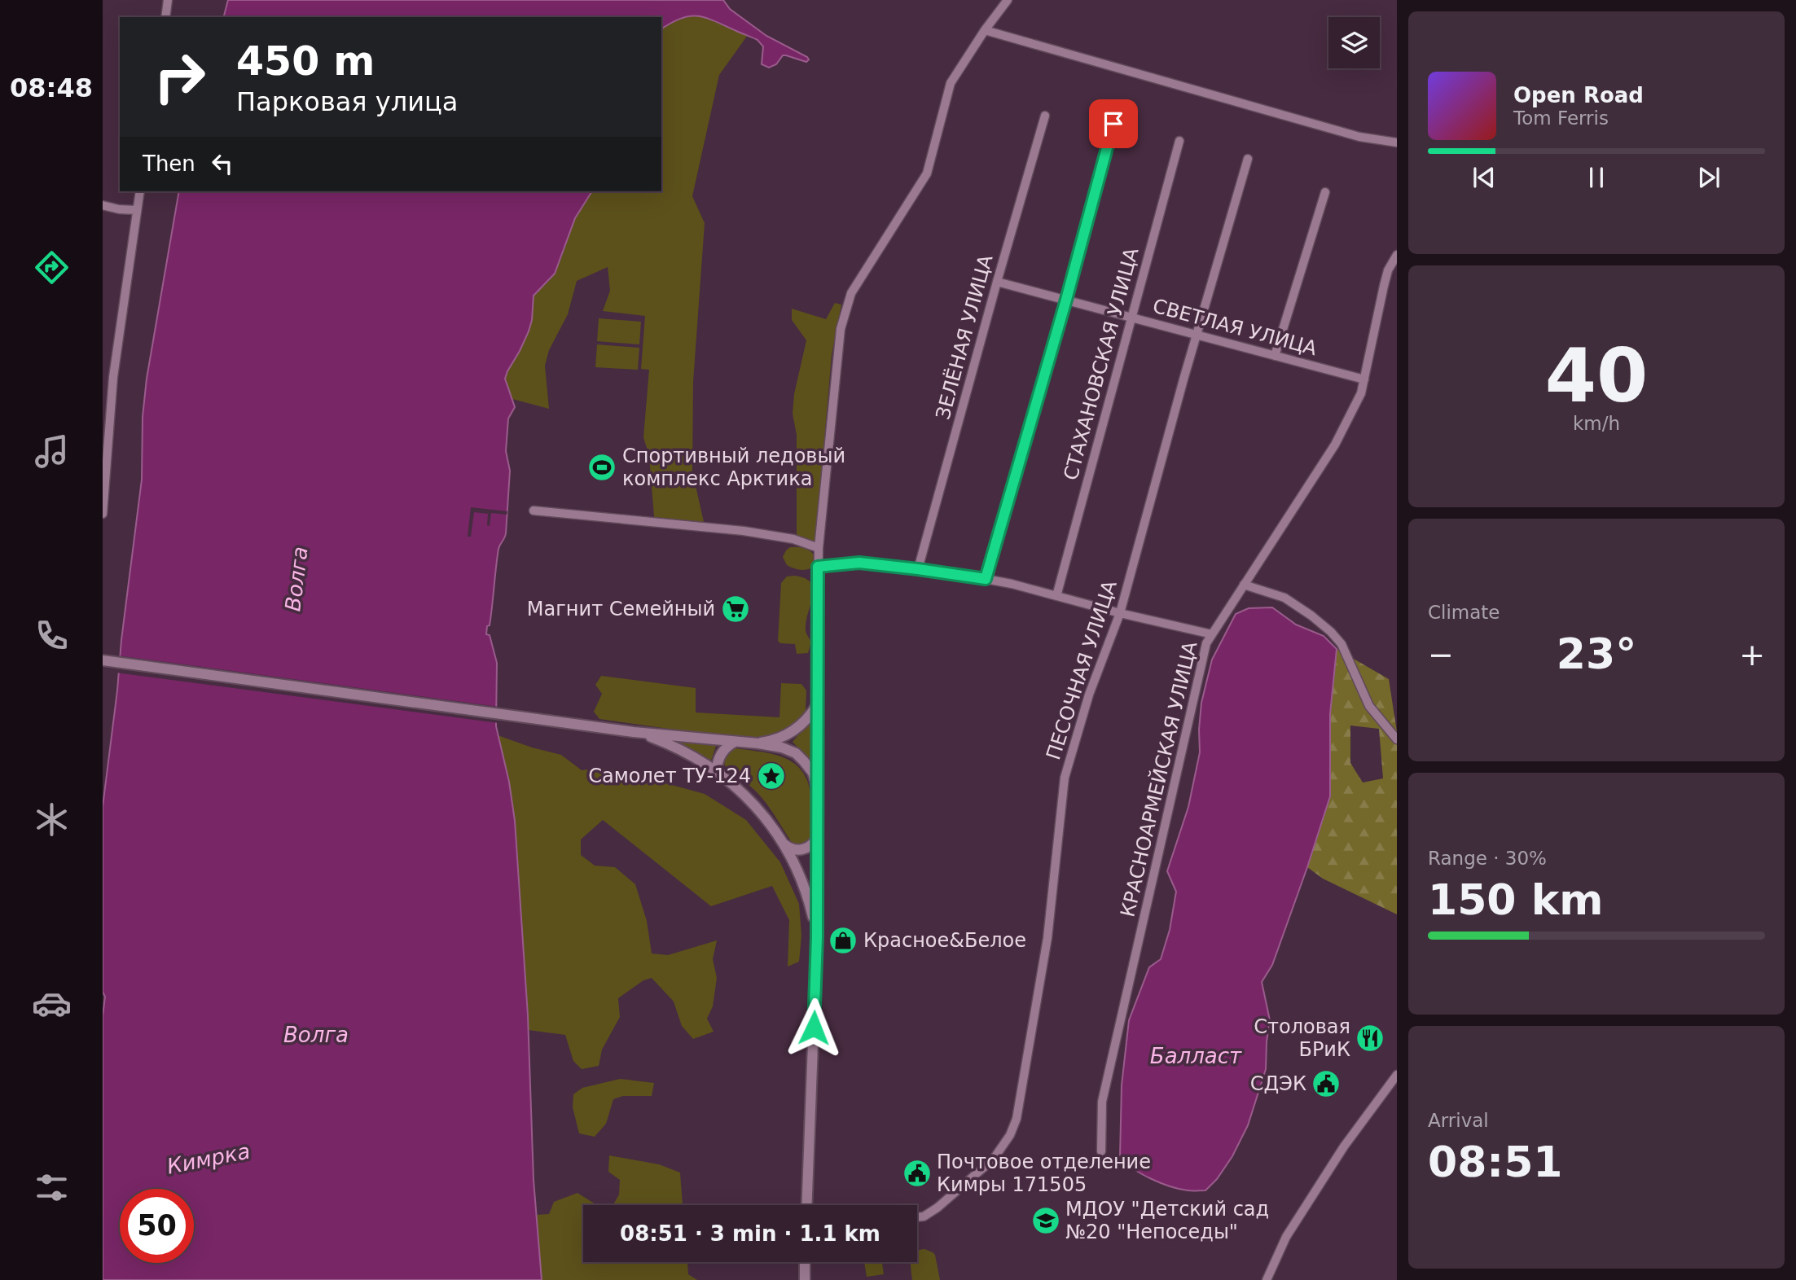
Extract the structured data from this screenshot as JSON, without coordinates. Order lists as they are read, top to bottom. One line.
{"streets":{"street":["СВЕТЛАЯ УЛИЦА","ЗЕЛЁНАЯ УЛИЦА","СТАХАНОВСКАЯ УЛИЦА","ПЕСОЧНАЯ УЛИЦА","КРАСНОАРМЕЙСКАЯ УЛИЦА"]},"crossings":[["СВЕТЛАЯ УЛИЦА","ЗЕЛЁНАЯ УЛИЦА"],["СВЕТЛАЯ УЛИЦА","СТАХАНОВСКАЯ УЛИЦА"],["СВЕТЛАЯ УЛИЦА","ПЕСОЧНАЯ УЛИЦА"],["СВЕТЛАЯ УЛИЦА","КРАСНОАРМЕЙСКАЯ УЛИЦА"]],"water":["Волга","Балласт","Кимрка"],"places":{"sports":["Спортивный ледовый комплекс Арктика"],"supermarket":["Магнит Семейный"],"place":["Самолет ТУ-124"],"shop":["Красное&Белое"],"restaurant":["Столовая БРиК"],"public building":["СДЭК","Почтовое отделение Кимры 171505"],"school or university":["МДОУ \"Детский сад №20 \"Непоседы\""]},"page":{"tabs":"08:48","turn":["450 m","Парковая улица"],"song":["Open Road","Tom Ferris"],"then":"Then","tile":[["40","km/h"],"Climate",["Range · 30%","150 km"],["Arrival","08:51"]],"heat":["−","23°","+"],"limit":"50","trip":"08:51 · 3 min · 1.1 km"}}
